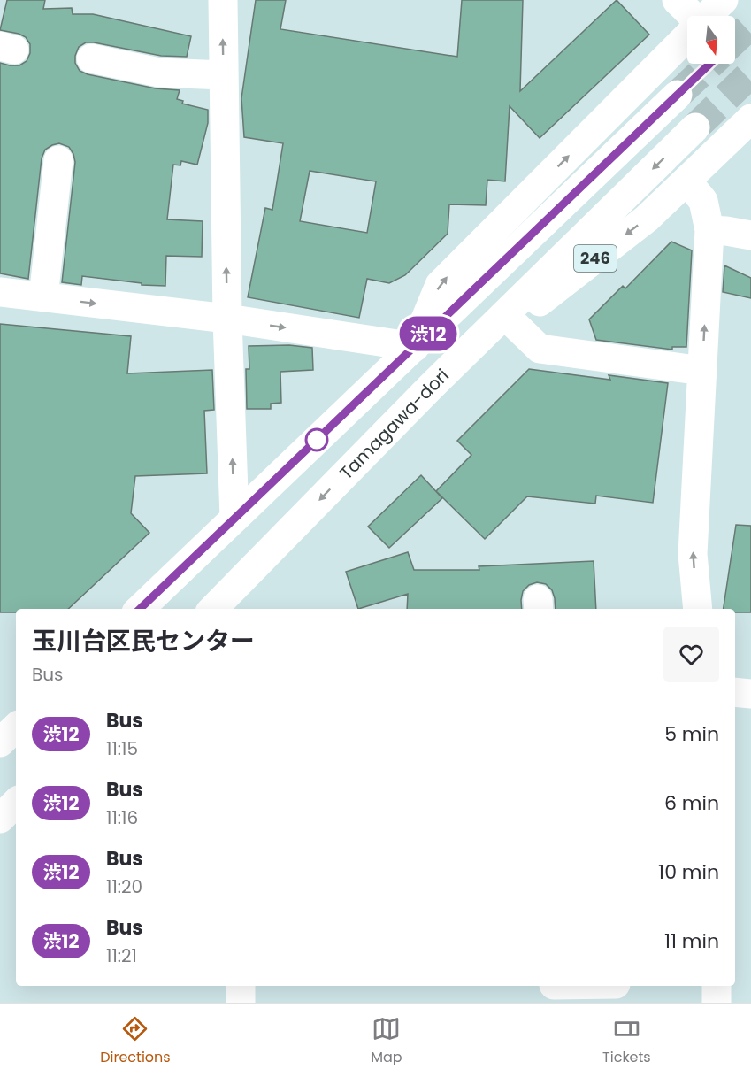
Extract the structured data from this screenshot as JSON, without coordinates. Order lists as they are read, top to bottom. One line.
{"streets":{"main road":["246","Tamagawa-dori"]},"crossings":[["246","Tamagawa-dori"]],"lines":["bus line 渋12"],"north":"bottom","page":{"on_map":"渋12","heading":["玉川台区民センター","Bus"],"list":[{"mark":"渋12","name":"Bus","note":"11:15","value":"5 min"},{"mark":"渋12","name":"Bus","note":"11:16","value":"6 min"},{"mark":"渋12","name":"Bus","note":"11:20","value":"10 min"},{"mark":"渋12","name":"Bus","note":"11:21","value":"11 min"}],"tabs":["Directions","Map","Tickets"]}}
